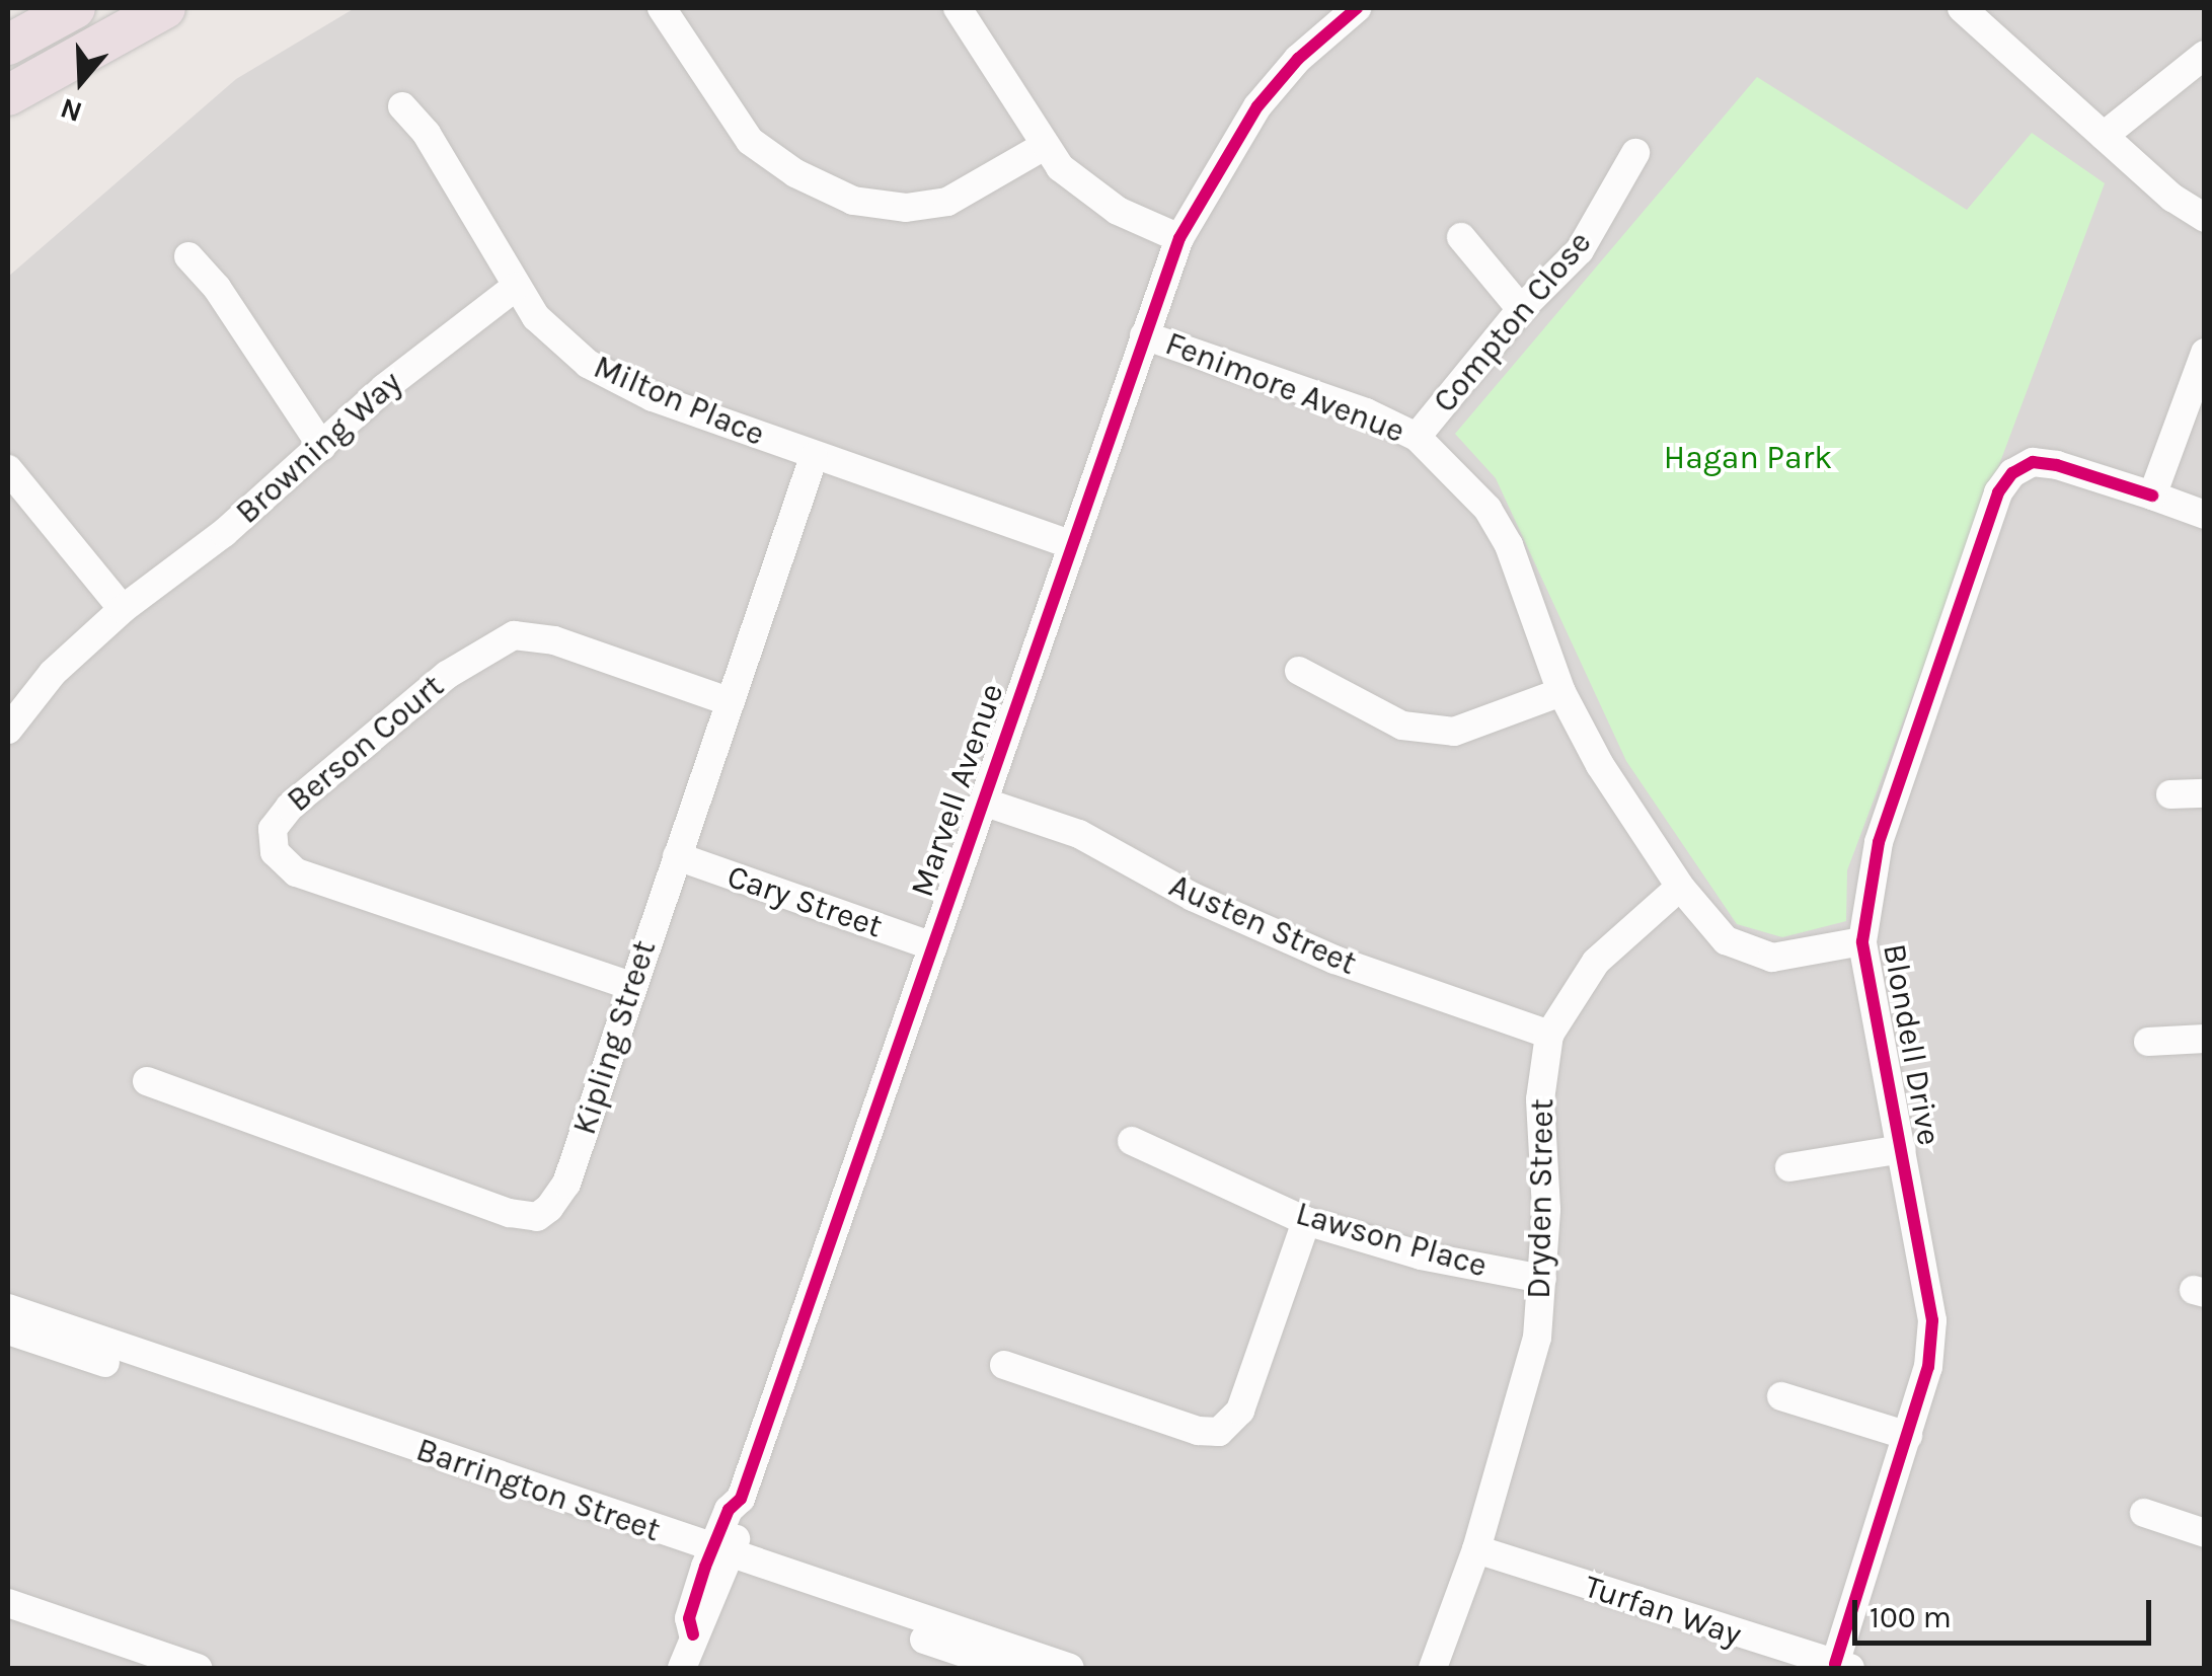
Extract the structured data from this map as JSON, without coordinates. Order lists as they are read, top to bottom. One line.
{"streets":{"street":["Compton Close","Fenimore Avenue","Milton Place","Browning Way","Berson Court","Marvell Avenue","Cary Street","Austen Street","Kipling Street","Blondell Drive","Dryden Street","Lawson Place","Barrington Street","Turfan Way"]},"crossings":[["Compton Close","Fenimore Avenue"],["Fenimore Avenue","Marvell Avenue"],["Fenimore Avenue","Blondell Drive"],["Fenimore Avenue","Dryden Street"],["Milton Place","Browning Way"],["Milton Place","Marvell Avenue"],["Milton Place","Kipling Street"],["Berson Court","Kipling Street"],["Marvell Avenue","Cary Street"],["Marvell Avenue","Austen Street"],["Marvell Avenue","Barrington Street"],["Cary Street","Kipling Street"],["Austen Street","Dryden Street"],["Blondell Drive","Turfan Way"],["Dryden Street","Lawson Place"],["Dryden Street","Turfan Way"]],"parks":["Hagan Park"],"scale_bar":"100 m","north":"bottom"}
